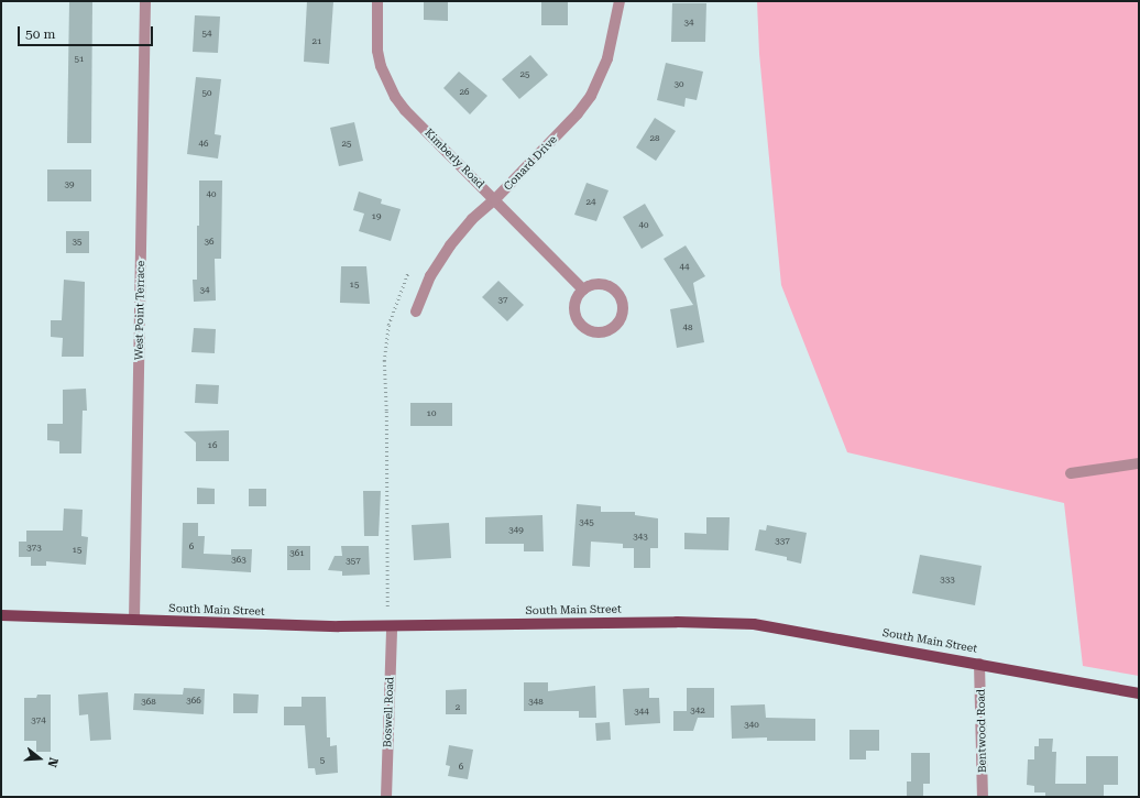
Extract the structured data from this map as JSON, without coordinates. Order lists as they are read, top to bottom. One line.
{"streets":{"main road":["South Main Street"],"street":["Kimberly Road","Conard Drive","West Point Terrace","Boswell Road","Bentwood Road"]},"crossings":[["Kimberly Road","Conard Drive"],["West Point Terrace","South Main Street"],["South Main Street","Boswell Road"],["South Main Street","Bentwood Road"]],"house_numbers":["34","54","21","51","25","30","26","50","28","46","25","39","40","24","19","40","35","36","44","15","34","37","48","10","16","345","349","343","337","6","373","15","361","363","357","333","366","368","348","2","342","344","374","340","5","6"],"scale_bar":"50 m","north":"right"}
